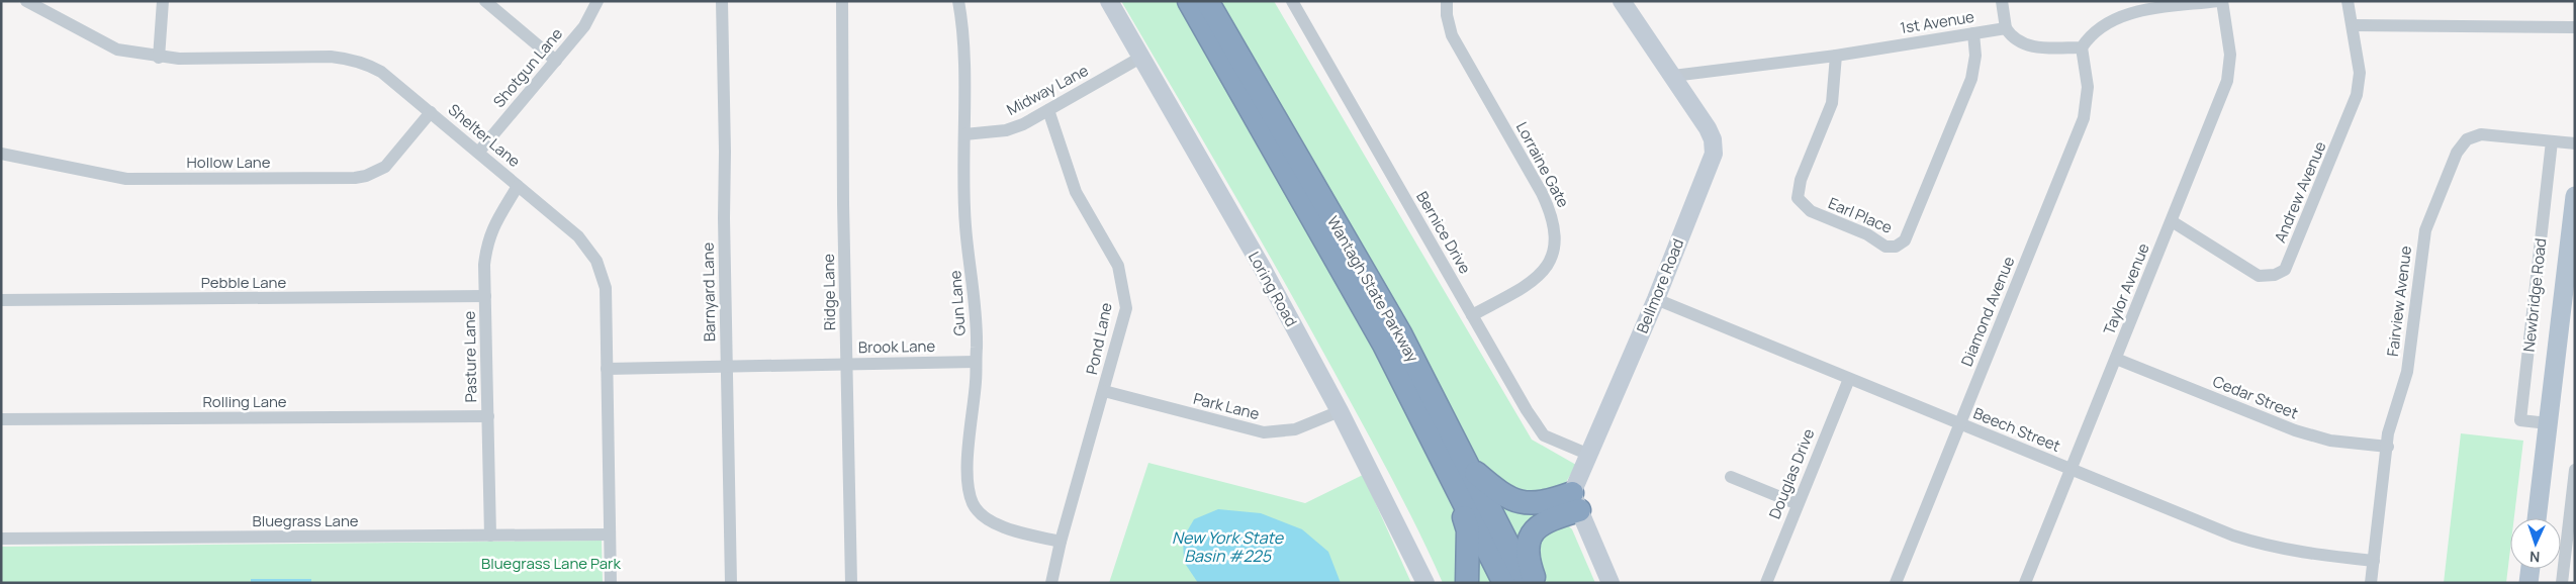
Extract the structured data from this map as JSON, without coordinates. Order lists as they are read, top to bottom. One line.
{"streets":{"highway":["Wantagh State Parkway"],"main road":["Newbridge Road"],"street":["1st Avenue","Shotgun Lane","Midway Lane","Shelter Lane","Hollow Lane","Lorraine Gate","Andrew Avenue","Earl Place","Bernice Drive","Pebble Lane","Bellmore Road","Loring Road","Taylor Avenue","Barnyard Lane","Ridge Lane","Fairview Avenue","Gun Lane","Diamond Avenue","Pond Lane","Brook Lane","Pasture Lane","Cedar Street","Rolling Lane","Park Lane","Beech Street","Douglas Drive","Bluegrass Lane"]},"crossings":[["1st Avenue","Earl Place"],["1st Avenue","Bellmore Road"],["Shotgun Lane","Shelter Lane"],["Midway Lane","Loring Road"],["Midway Lane","Gun Lane"],["Midway Lane","Pond Lane"],["Shelter Lane","Hollow Lane"],["Shelter Lane","Brook Lane"],["Shelter Lane","Pasture Lane"],["Shelter Lane","Bluegrass Lane"],["Lorraine Gate","Bernice Drive"],["Andrew Avenue","Taylor Avenue"],["Bernice Drive","Bellmore Road"],["Pebble Lane","Pasture Lane"],["Bellmore Road","Beech Street"],["Loring Road","Park Lane"],["Taylor Avenue","Cedar Street"],["Taylor Avenue","Beech Street"],["Barnyard Lane","Brook Lane"],["Ridge Lane","Brook Lane"],["Newbridge Road","Fairview Avenue"],["Fairview Avenue","Cedar Street"],["Fairview Avenue","Beech Street"],["Gun Lane","Pond Lane"],["Gun Lane","Brook Lane"],["Diamond Avenue","Beech Street"],["Pond Lane","Park Lane"],["Pasture Lane","Rolling Lane"],["Pasture Lane","Bluegrass Lane"],["Beech Street","Douglas Drive"]],"water":["New York State Basin #225"],"parks":["Bluegrass Lane Park"],"north":"bottom"}
